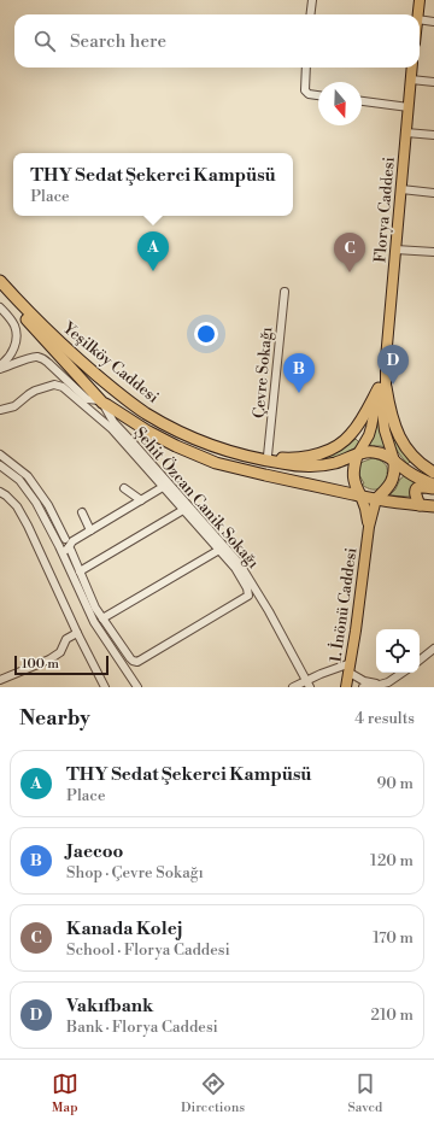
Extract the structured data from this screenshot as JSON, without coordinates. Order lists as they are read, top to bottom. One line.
{"streets":{"highway":["Yeşilköy Caddesi"],"main road":["Florya Caddesi","1. İnönü Caddesi"],"street":["Çevre Sokağı","Şehit Özcan Canik Sokağı"]},"crossings":[["Florya Caddesi","Yeşilköy Caddesi"],["Yeşilköy Caddesi","Şehit Özcan Canik Sokağı"]],"scale_bar":"100 m","north":"bottom","page":{"search":"Search here","popup":["THY Sedat Şekerci Kampüsü","Place"],"pins":["A","C","D","B"],"scale":"100 m","heading":["Nearby","4 results"],"list":[{"mark":"A","name":"THY Sedat Şekerci Kampüsü","note":"Place","value":"90 m"},{"mark":"B","name":"Jaecoo","note":"Shop · Çevre Sokağı","value":"120 m"},{"mark":"C","name":"Kanada Kolej","note":"School · Florya Caddesi","value":"170 m"},{"mark":"D","name":"Vakıfbank","note":"Bank · Florya Caddesi","value":"210 m"}],"nav":["Map","Directions","Saved"]}}
